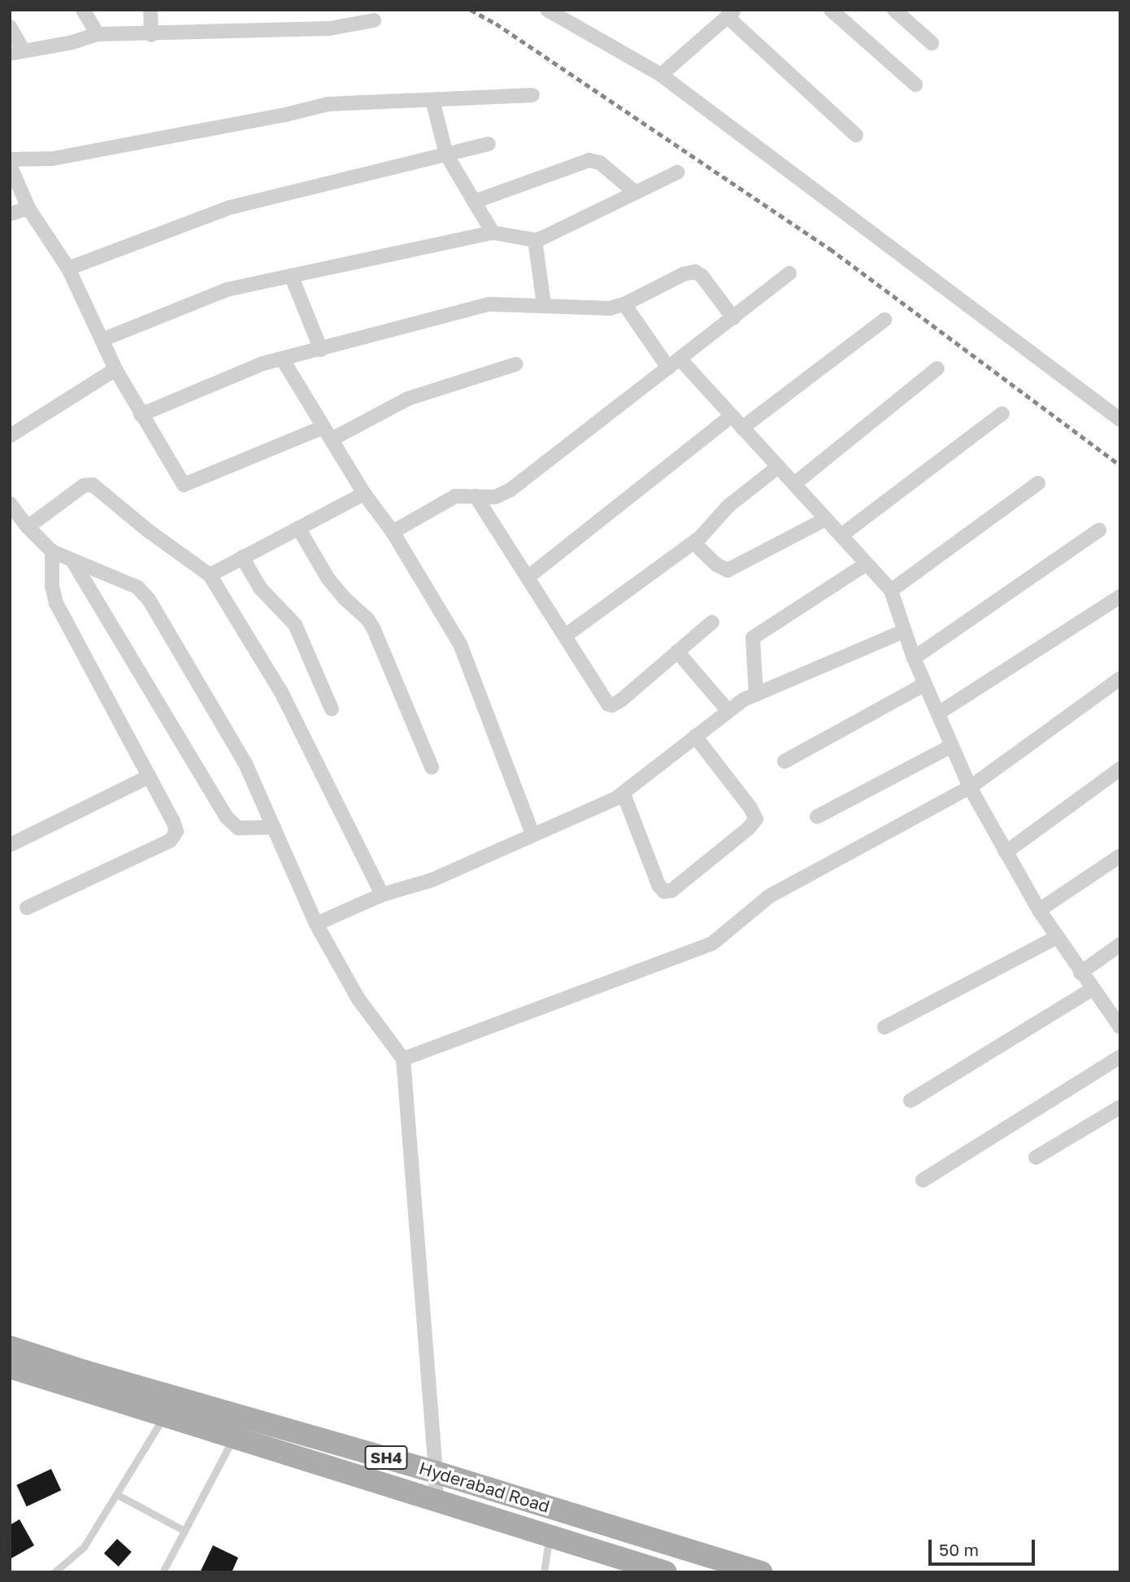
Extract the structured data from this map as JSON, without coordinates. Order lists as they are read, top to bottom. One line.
{"streets":{"main road":["SH4","Hyderabad Road"]},"scale_bar":"50 m"}
